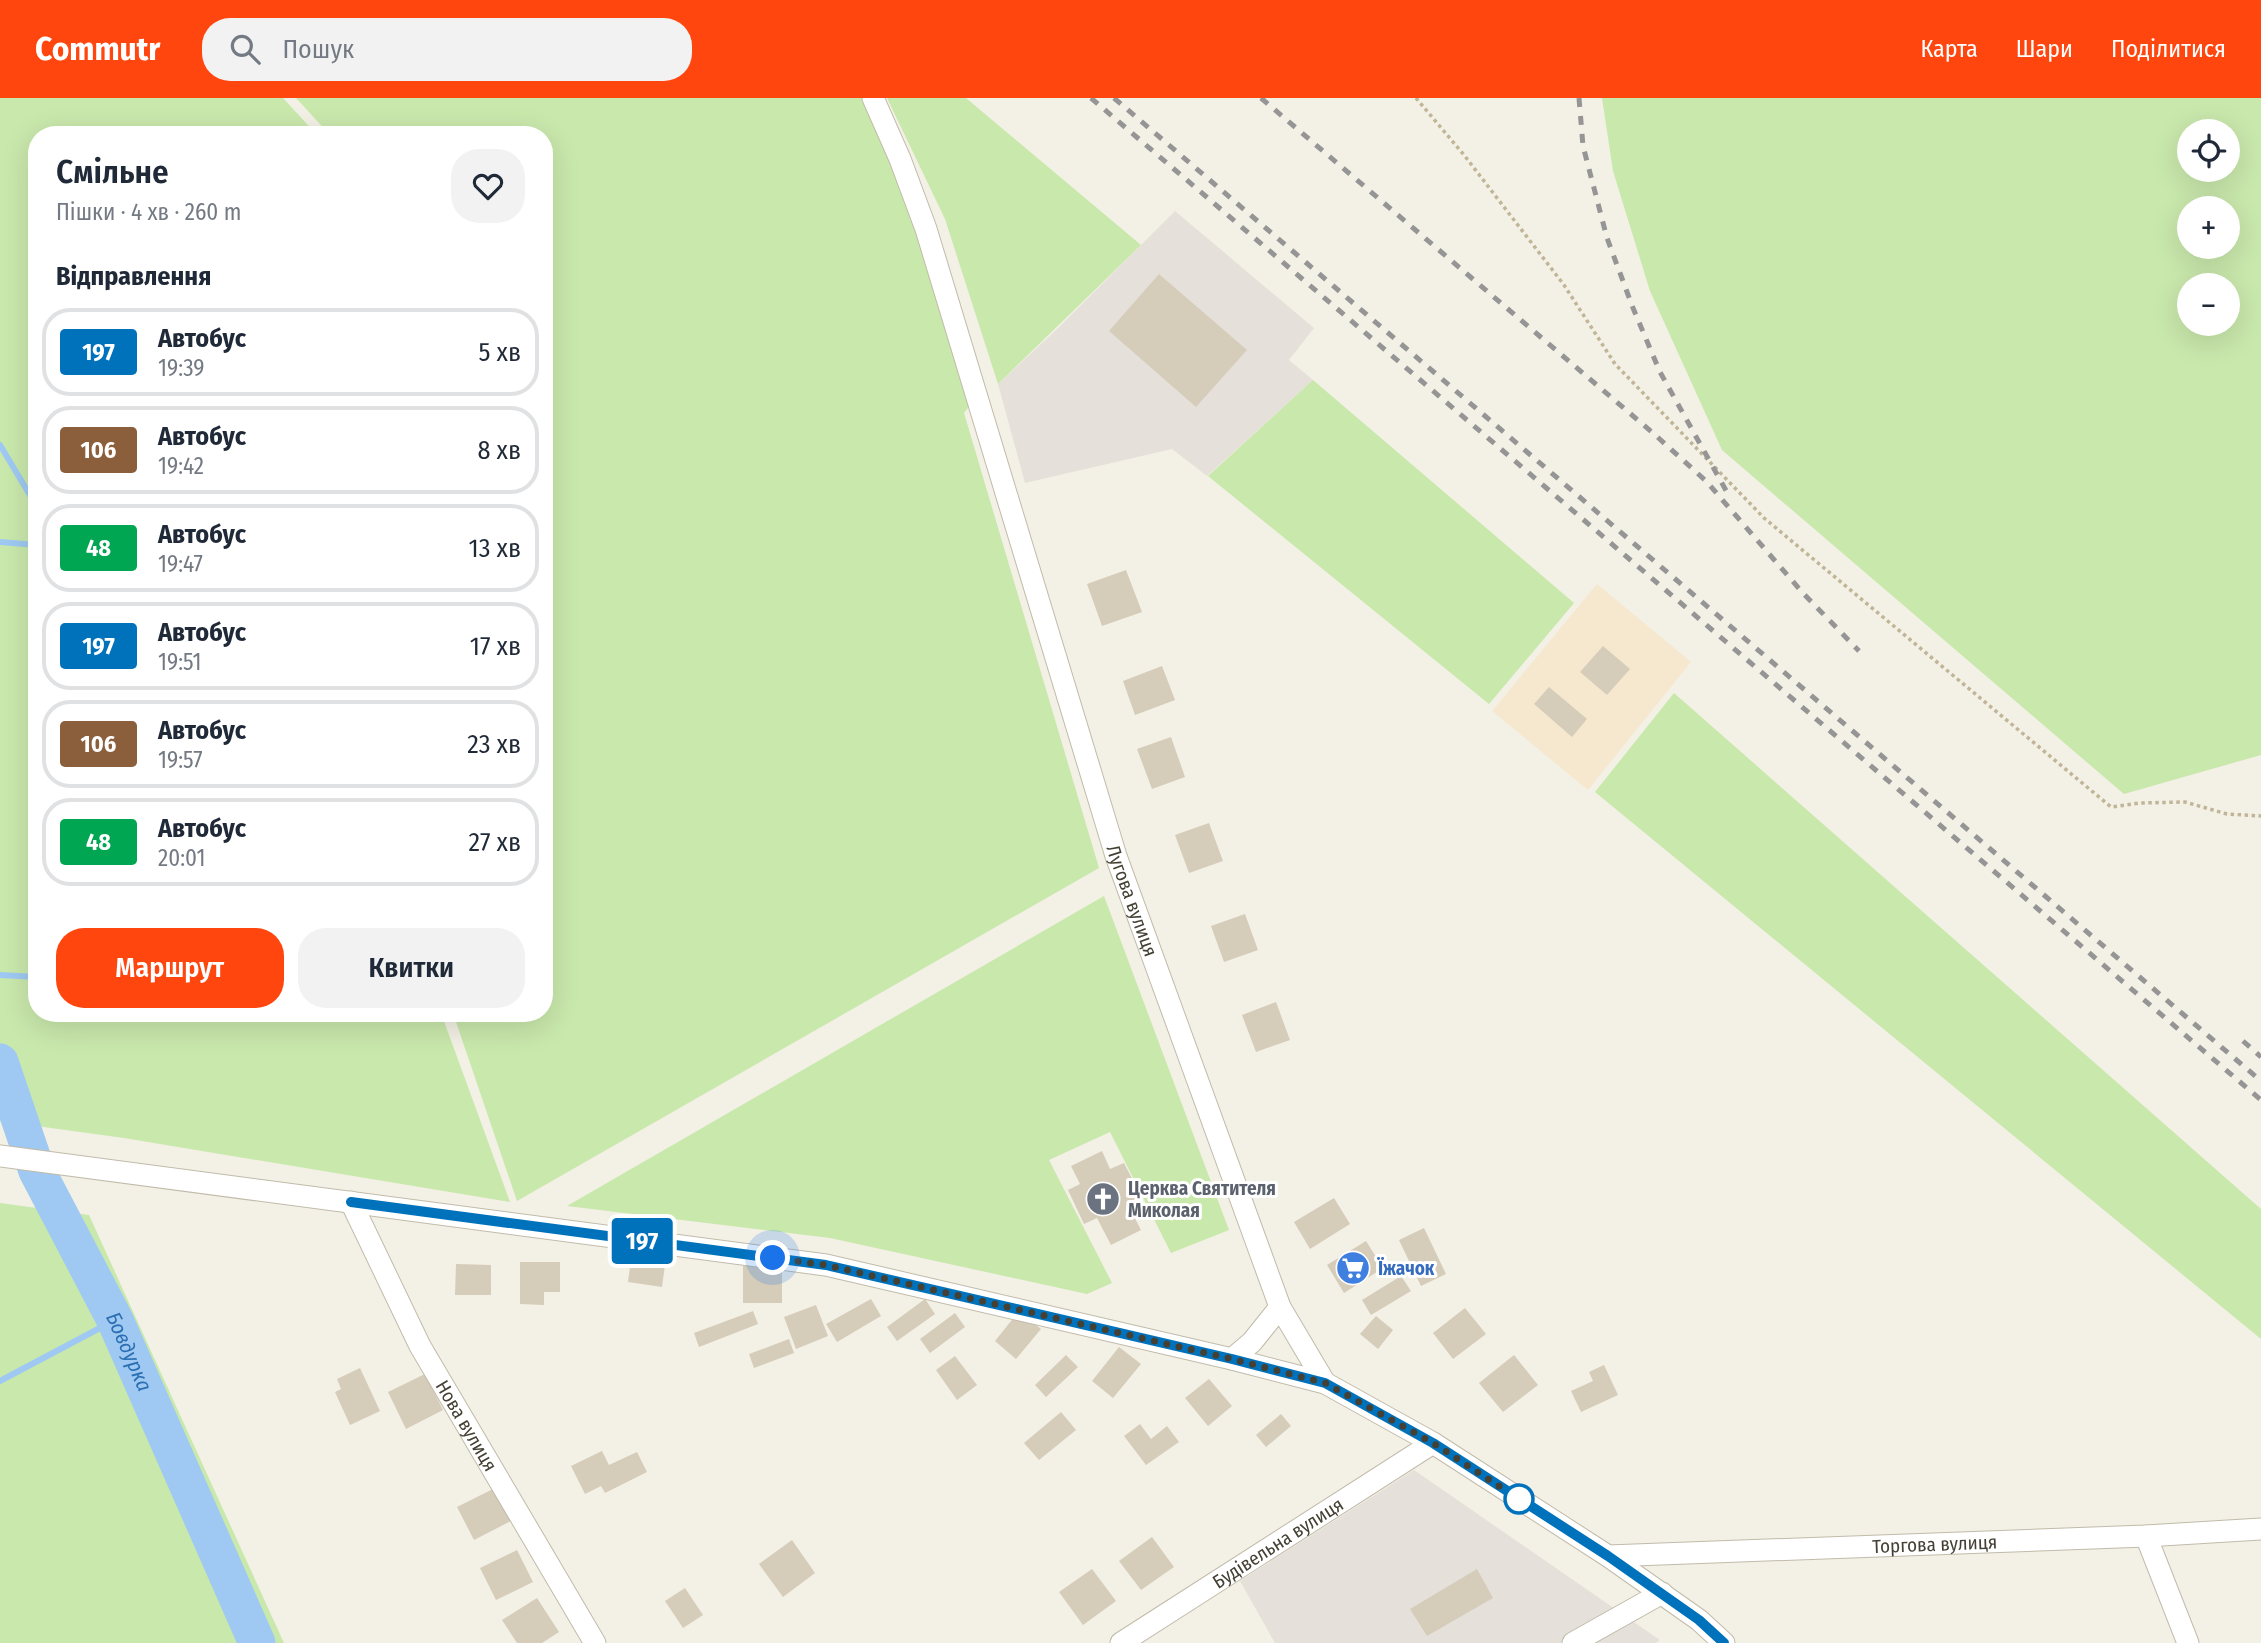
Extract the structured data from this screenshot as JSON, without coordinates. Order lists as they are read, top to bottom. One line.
{"streets":{"street":["Лугова вулиця","Нова вулиця","Будівельна вулиця","Торгова вулиця"]},"water":["Бовдурка"],"places":{"church":["Церква Святителя Миколая"],"supermarket":["Їжачок"]},"lines":["bus line 197"],"page":{"header":"Commutr","search":"Пошук","nav":["Карта","Шари","Поділитися"],"on_map":"197","map_buttons":["+","−"],"heading":[["Смільне","Пішки · 4 хв · 260 m"],"Відправлення"],"list":[{"mark":"197","name":"Автобус","note":"19:39","value":"5 хв"},{"mark":"106","name":"Автобус","note":"19:42","value":"8 хв"},{"mark":"48","name":"Автобус","note":"19:47","value":"13 хв"},{"mark":"197","name":"Автобус","note":"19:51","value":"17 хв"},{"mark":"106","name":"Автобус","note":"19:57","value":"23 хв"},{"mark":"48","name":"Автобус","note":"20:01","value":"27 хв"}],"buttons":["Маршрут","Квитки"]}}
